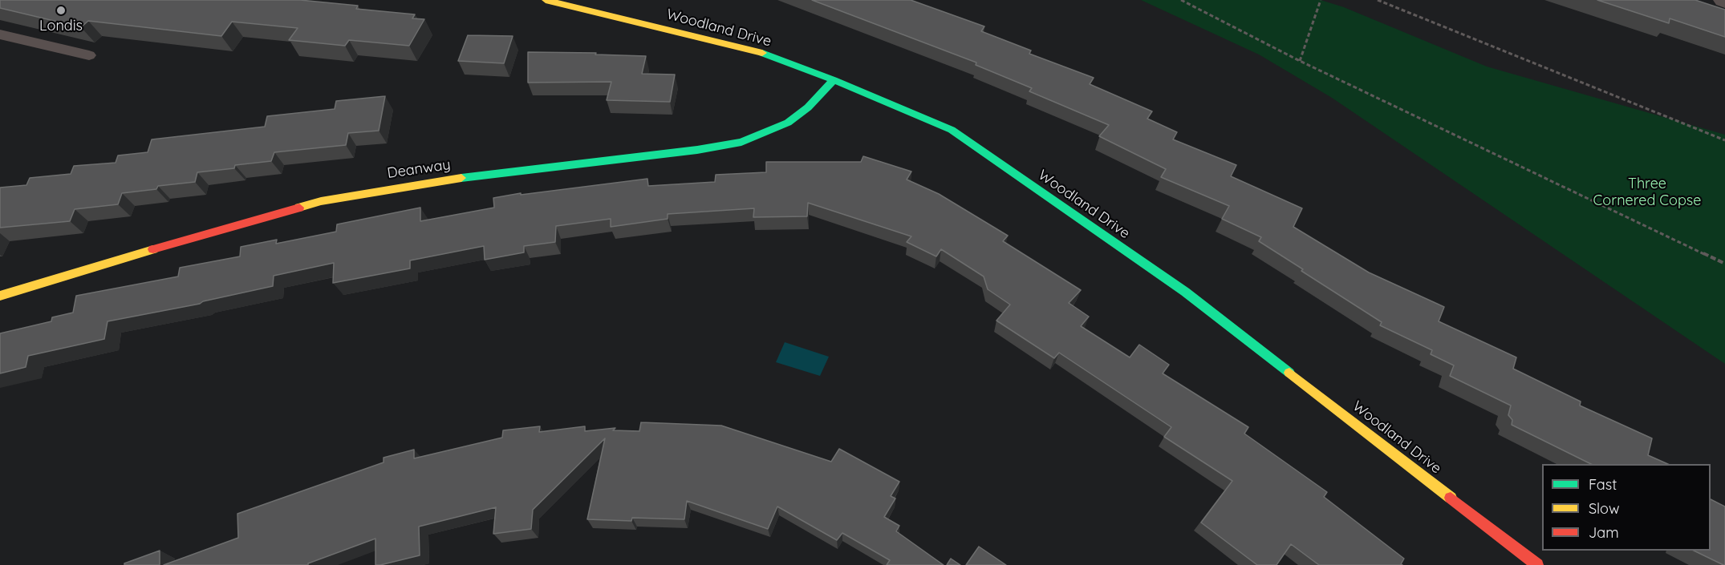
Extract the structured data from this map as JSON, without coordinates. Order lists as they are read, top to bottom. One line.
{"streets":{"street":["Woodland Drive","Deanway"]},"crossings":[["Woodland Drive","Deanway"]],"parks":["Three Cornered Copse"],"places":["Londis"],"legend":["Fast","Slow","Jam"]}
